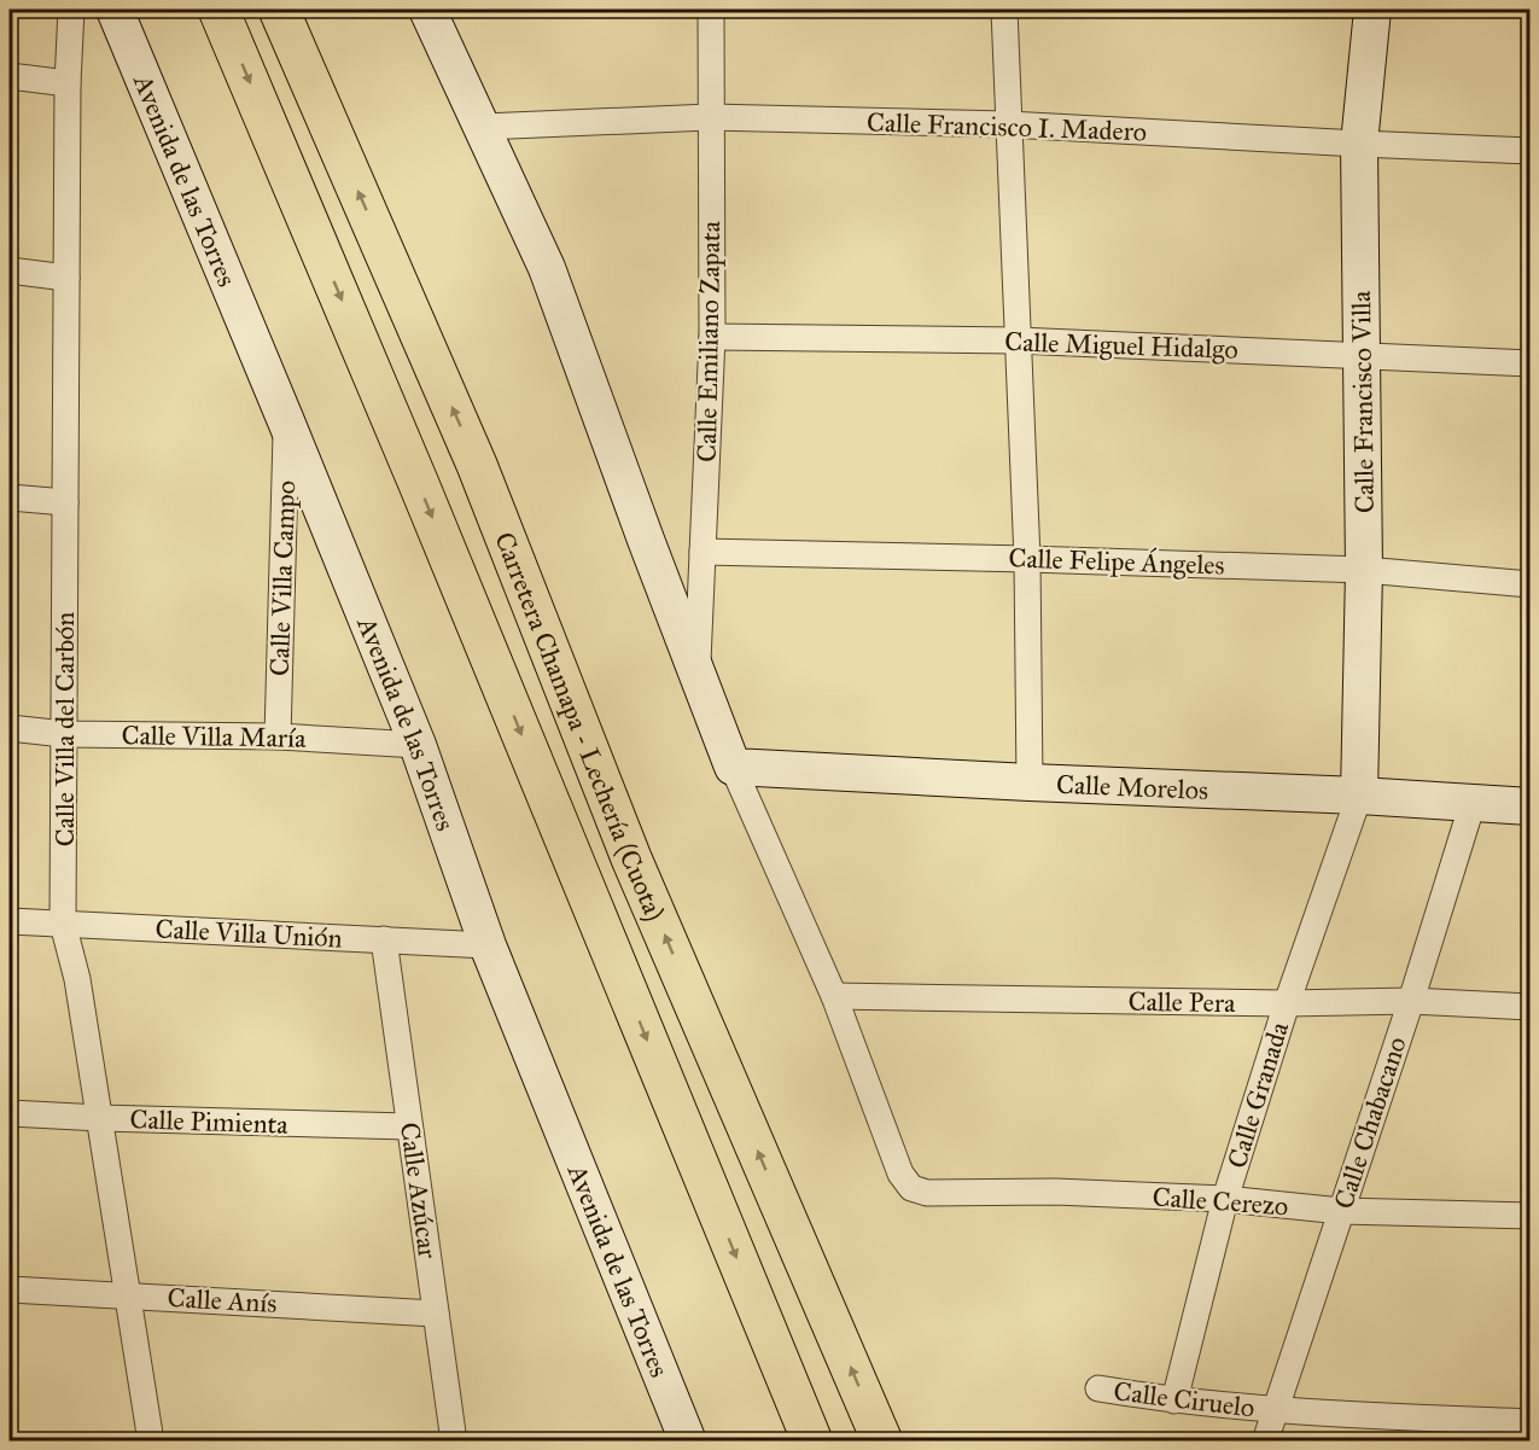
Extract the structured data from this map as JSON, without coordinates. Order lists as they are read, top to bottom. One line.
{"streets":{"highway":["Carretera Chamapa - Lechería (Cuota)"],"street":["Calle Francisco I. Madero","Avenida de las Torres","Calle Emiliano Zapata","Calle Miguel Hidalgo","Calle Francisco Villa","Calle Felipe Ángeles","Calle Villa Campo","Calle Villa del Carbón","Calle Villa María","Calle Morelos","Calle Villa Unión","Calle Pera","Calle Granada","Calle Pimienta","Calle Chabacano","Calle Azúcar","Calle Cerezo","Calle Anís","Calle Ciruelo"]},"crossings":[["Calle Francisco I. Madero","Calle Emiliano Zapata"],["Calle Francisco I. Madero","Calle Francisco Villa"],["Avenida de las Torres","Calle Villa Campo"],["Avenida de las Torres","Calle Villa María"],["Avenida de las Torres","Calle Villa Unión"],["Calle Emiliano Zapata","Calle Miguel Hidalgo"],["Calle Emiliano Zapata","Calle Felipe Ángeles"],["Calle Miguel Hidalgo","Calle Francisco Villa"],["Calle Francisco Villa","Calle Felipe Ángeles"],["Calle Francisco Villa","Calle Morelos"],["Calle Francisco Villa","Calle Granada"],["Calle Villa Campo","Calle Villa María"],["Calle Villa del Carbón","Calle Villa María"],["Calle Villa del Carbón","Calle Villa Unión"],["Calle Villa del Carbón","Calle Pimienta"],["Calle Villa del Carbón","Calle Anís"],["Calle Morelos","Calle Granada"],["Calle Morelos","Calle Chabacano"],["Calle Villa Unión","Calle Azúcar"],["Calle Pera","Calle Granada"],["Calle Pera","Calle Chabacano"],["Calle Pera","Calle Cerezo"],["Calle Granada","Calle Cerezo"],["Calle Granada","Calle Ciruelo"],["Calle Pimienta","Calle Azúcar"],["Calle Chabacano","Calle Cerezo"],["Calle Chabacano","Calle Ciruelo"],["Calle Azúcar","Calle Anís"]]}
